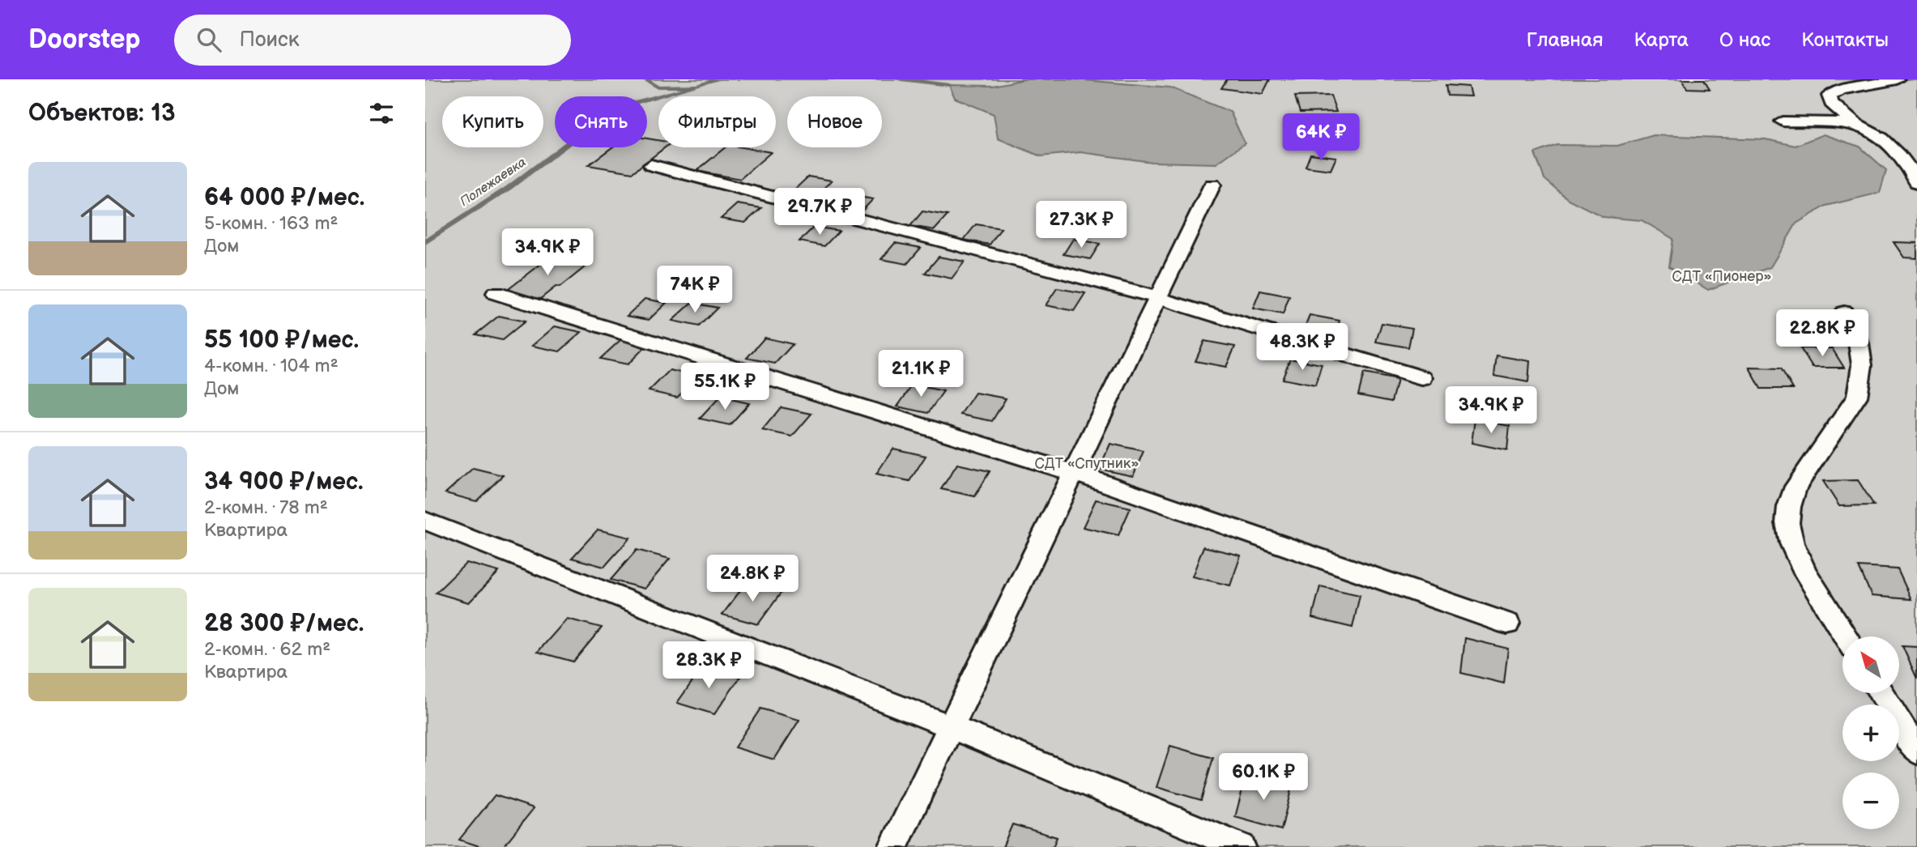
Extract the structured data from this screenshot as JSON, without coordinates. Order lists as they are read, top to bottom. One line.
{"water":["Полежаевка"],"parks":["СДТ «Пионер»","СДТ «Спутник»"],"north":"top left","page":{"header":"Doorstep","search":"Поиск","nav":["Главная","Карта","О нас","Контакты"],"heading":"Объектов: 13","chip":["Купить","Снять","Фильтры","Новое"],"price":["64K ₽","29.7K ₽","27.3K ₽","34.9K ₽","74K ₽","22.8K ₽","48.3K ₽","21.1K ₽","55.1K ₽","34.9K ₽","24.8K ₽","28.3K ₽","60.1K ₽"],"list":[{"name":"64 000 ₽/мес.","note":"5-комн. · 163 m² · Дом"},{"name":"55 100 ₽/мес.","note":"4-комн. · 104 m² · Дом"},{"name":"34 900 ₽/мес.","note":"2-комн. · 78 m² · Квартира"},{"name":"28 300 ₽/мес.","note":"2-комн. · 62 m² · Квартира"}],"map_buttons":["+","−"]}}
